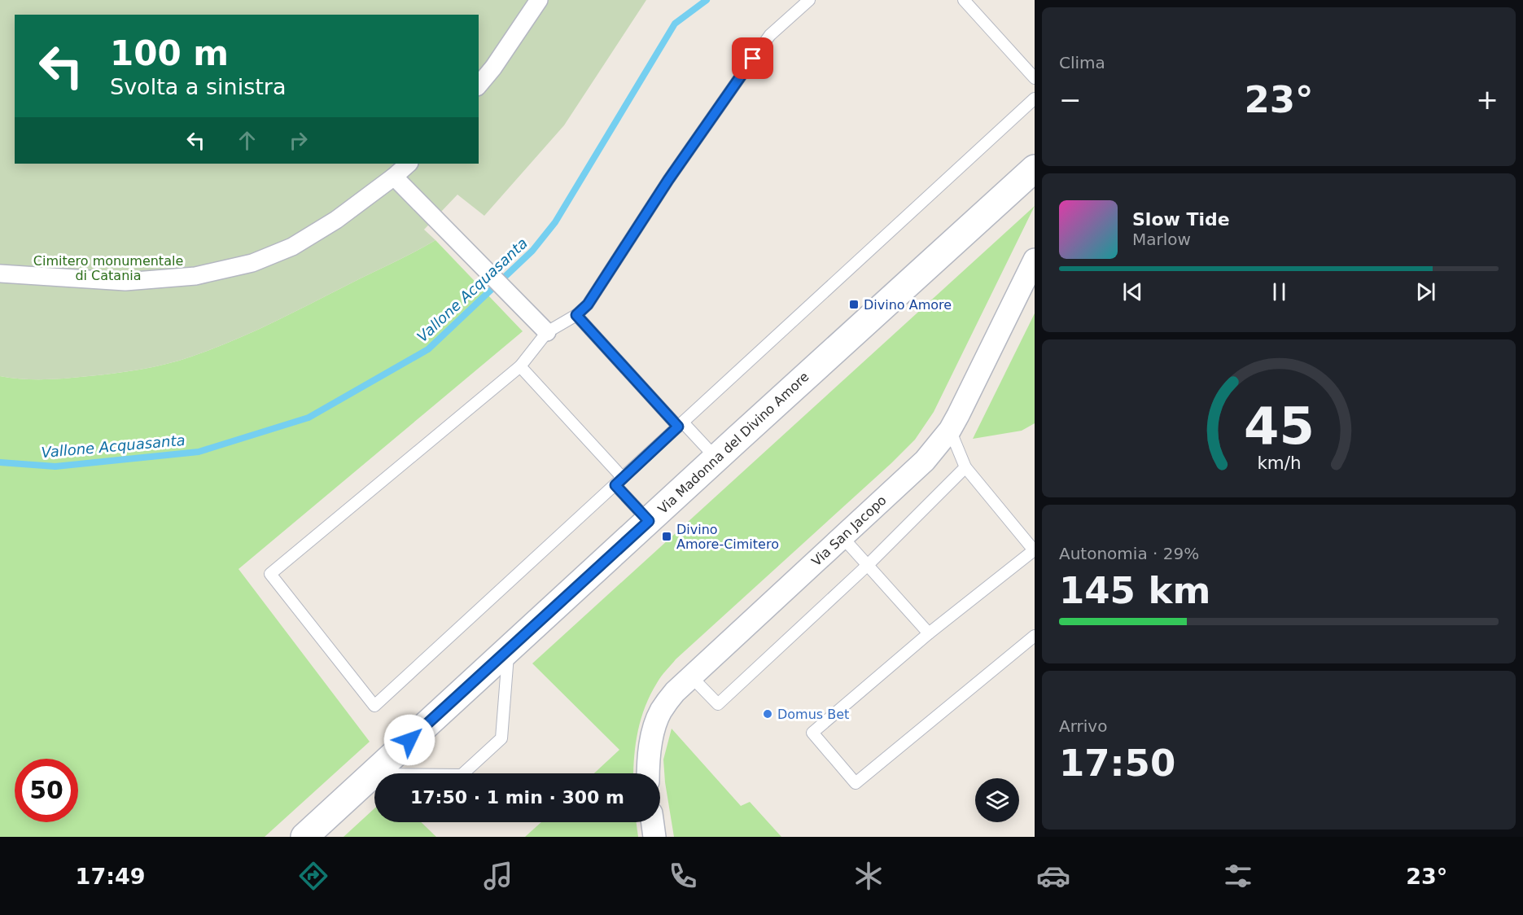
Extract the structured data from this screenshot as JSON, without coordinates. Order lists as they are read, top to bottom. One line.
{"streets":{"main road":["Via Madonna del Divino Amore"],"street":["Via San Jacopo"]},"water":["Vallone Acquasanta"],"parks":["Cimitero monumentale di Catania"],"places":{"transit":["Divino Amore","Divino Amore-Cimitero"],"other":["Domus Bet"]},"page":{"tile":["Clima",["Autonomia · 29%","145 km"],["Arrivo","17:50"]],"turn":["100 m","Svolta a sinistra"],"heat":["−","23°","+"],"song":["Slow Tide","Marlow"],"limit":"50","trip":"17:50 · 1 min · 300 m","tabs":["17:49","23°"],"gauge":["45","km/h"]}}
